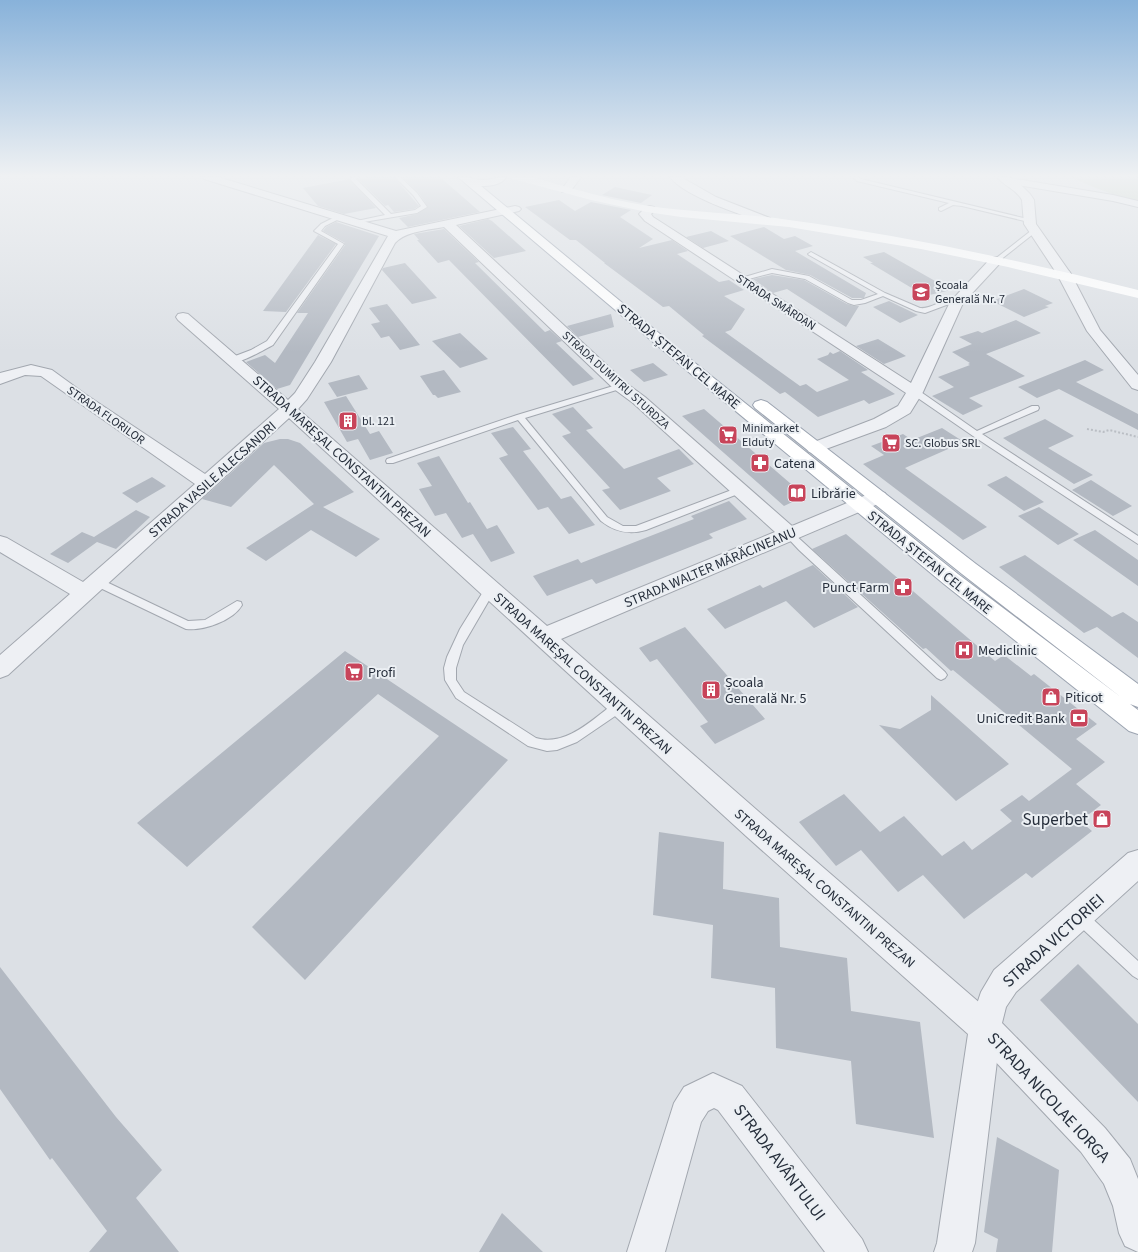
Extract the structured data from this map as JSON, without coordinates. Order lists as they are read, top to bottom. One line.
{"streets":{"main road":["STRADA ȘTEFAN CEL MARE"],"street":["STRADA SMÂRDAN","STRADA DUMITRU STURDZA","STRADA FLORILOR","STRADA MAREȘAL CONSTANTIN PREZAN","STRADA VASILE ALECSANDRI","STRADA WALTER MĂRĂCINEANU","STRADA VICTORIEI","STRADA NICOLAE IORGA","STRADA AVÂNTULUI"]},"crossings":[["STRADA ȘTEFAN CEL MARE","STRADA WALTER MĂRĂCINEANU"],["STRADA DUMITRU STURDZA","STRADA WALTER MĂRĂCINEANU"],["STRADA FLORILOR","STRADA VASILE ALECSANDRI"],["STRADA MAREȘAL CONSTANTIN PREZAN","STRADA VASILE ALECSANDRI"],["STRADA MAREȘAL CONSTANTIN PREZAN","STRADA WALTER MĂRĂCINEANU"],["STRADA MAREȘAL CONSTANTIN PREZAN","STRADA VICTORIEI"],["STRADA MAREȘAL CONSTANTIN PREZAN","STRADA NICOLAE IORGA"],["STRADA VICTORIEI","STRADA NICOLAE IORGA"]],"places":{"school or university":["Școala Generală Nr. 7"],"building":["bl. 121","Școala Generală Nr. 5"],"supermarket":["Minimarket Elduty","SC. Globus SRL","Profi"],"pharmacy":["Catena","Punct Farm"],"library":["Librărie"],"hospital":["Mediclinic"],"shop":["Piticot","Superbet"],"bank":["UniCredit Bank"]}}
